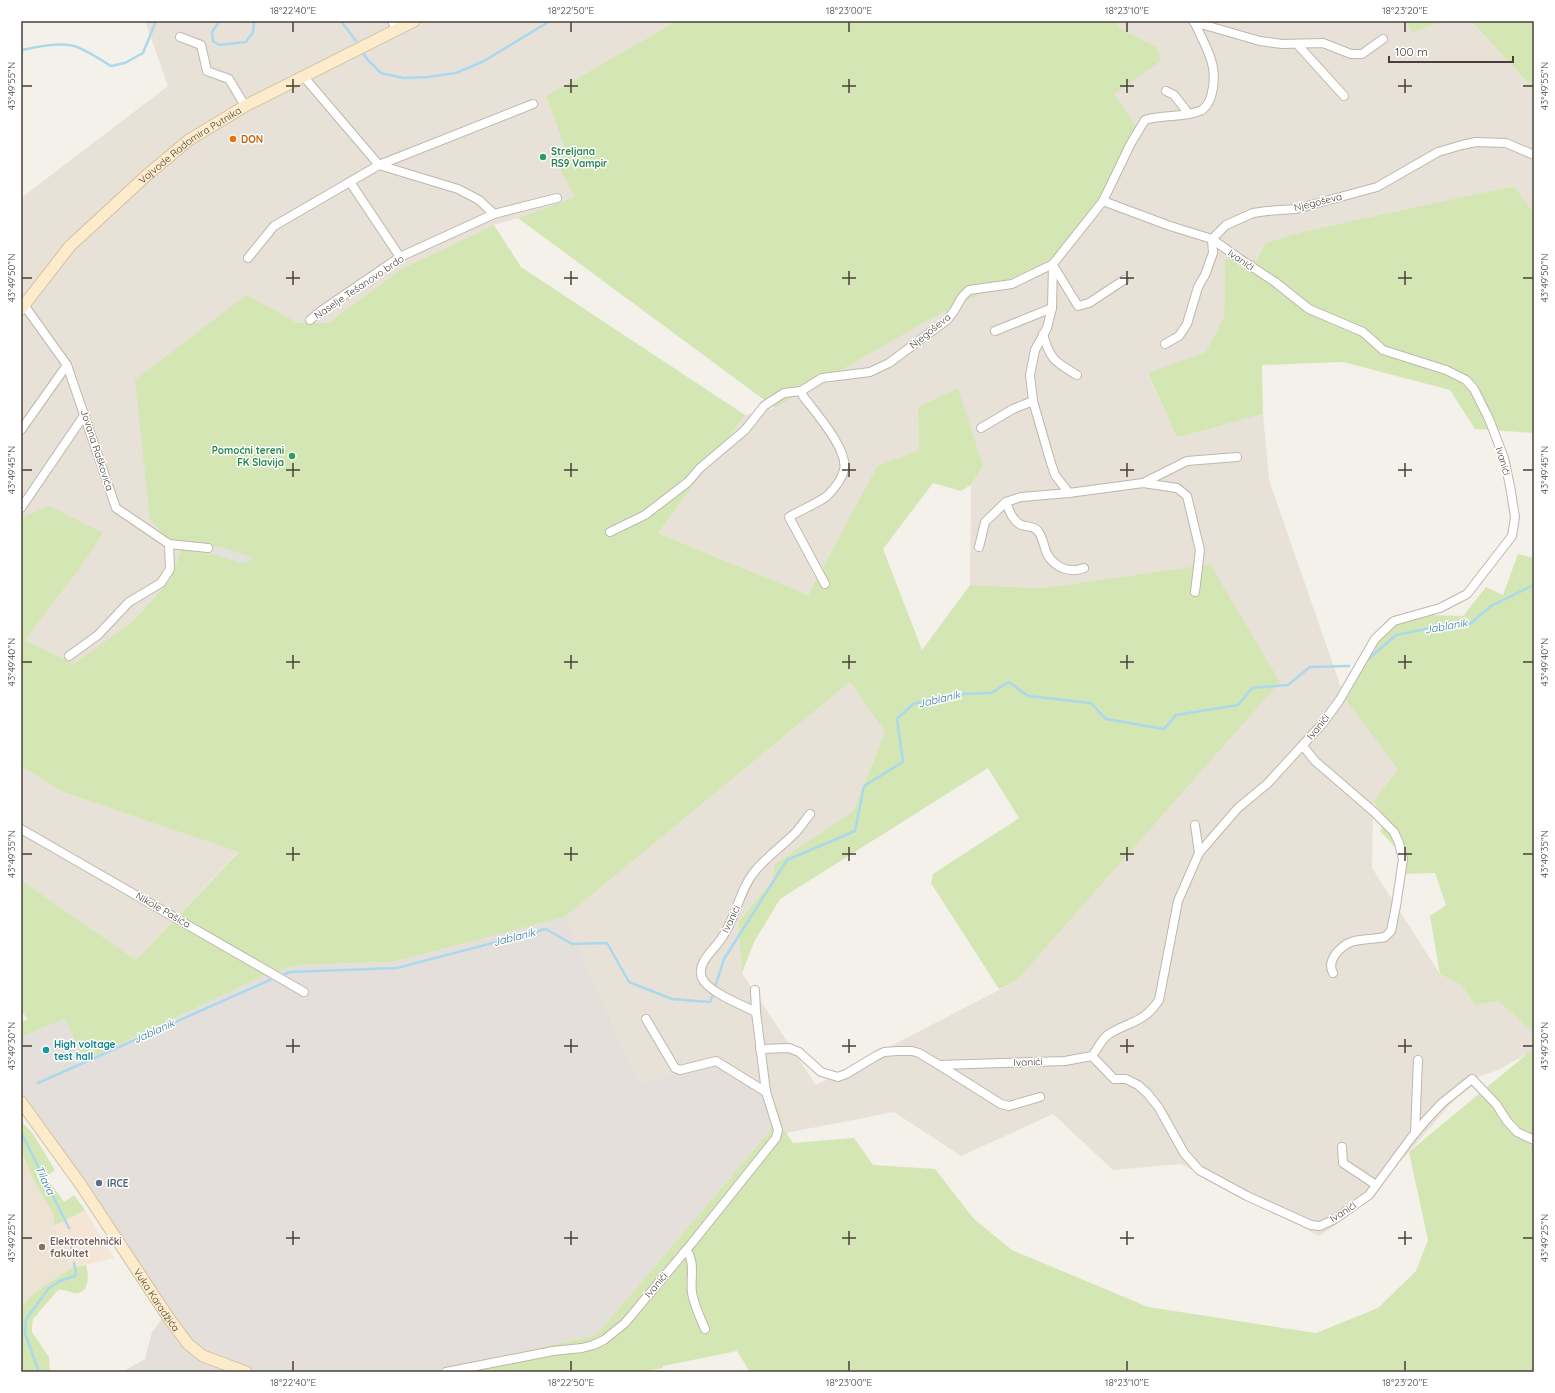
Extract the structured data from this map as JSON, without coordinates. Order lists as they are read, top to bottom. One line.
{"streets":{"main road":["Vojvode Radomira Putnika","Vuka Karadžića"],"street":["Njegoševa","Ivanići","Naselje Tešanovo brdo","Jovana Raškovića","Nikole Pašića"]},"crossings":[["Vojvode Radomira Putnika","Jovana Raškovića"],["Njegoševa","Ivanići"]],"water":["Jablanik","Tilava"],"places":["DON","Streljana RS9 Vampir","Pomoćni tereni FK Slavija","High voltage test hall","IRCE","Elektrotehnički fakultet"],"scale_bar":"100 m","coordinates":["18°22'40\"E","18°22'50\"E","18°23'00\"E","18°23'10\"E","18°23'20\"E","43°49'55\"N","43°49'50\"N","43°49'45\"N","43°49'40\"N","43°49'35\"N","43°49'30\"N","43°49'25\"N"]}
